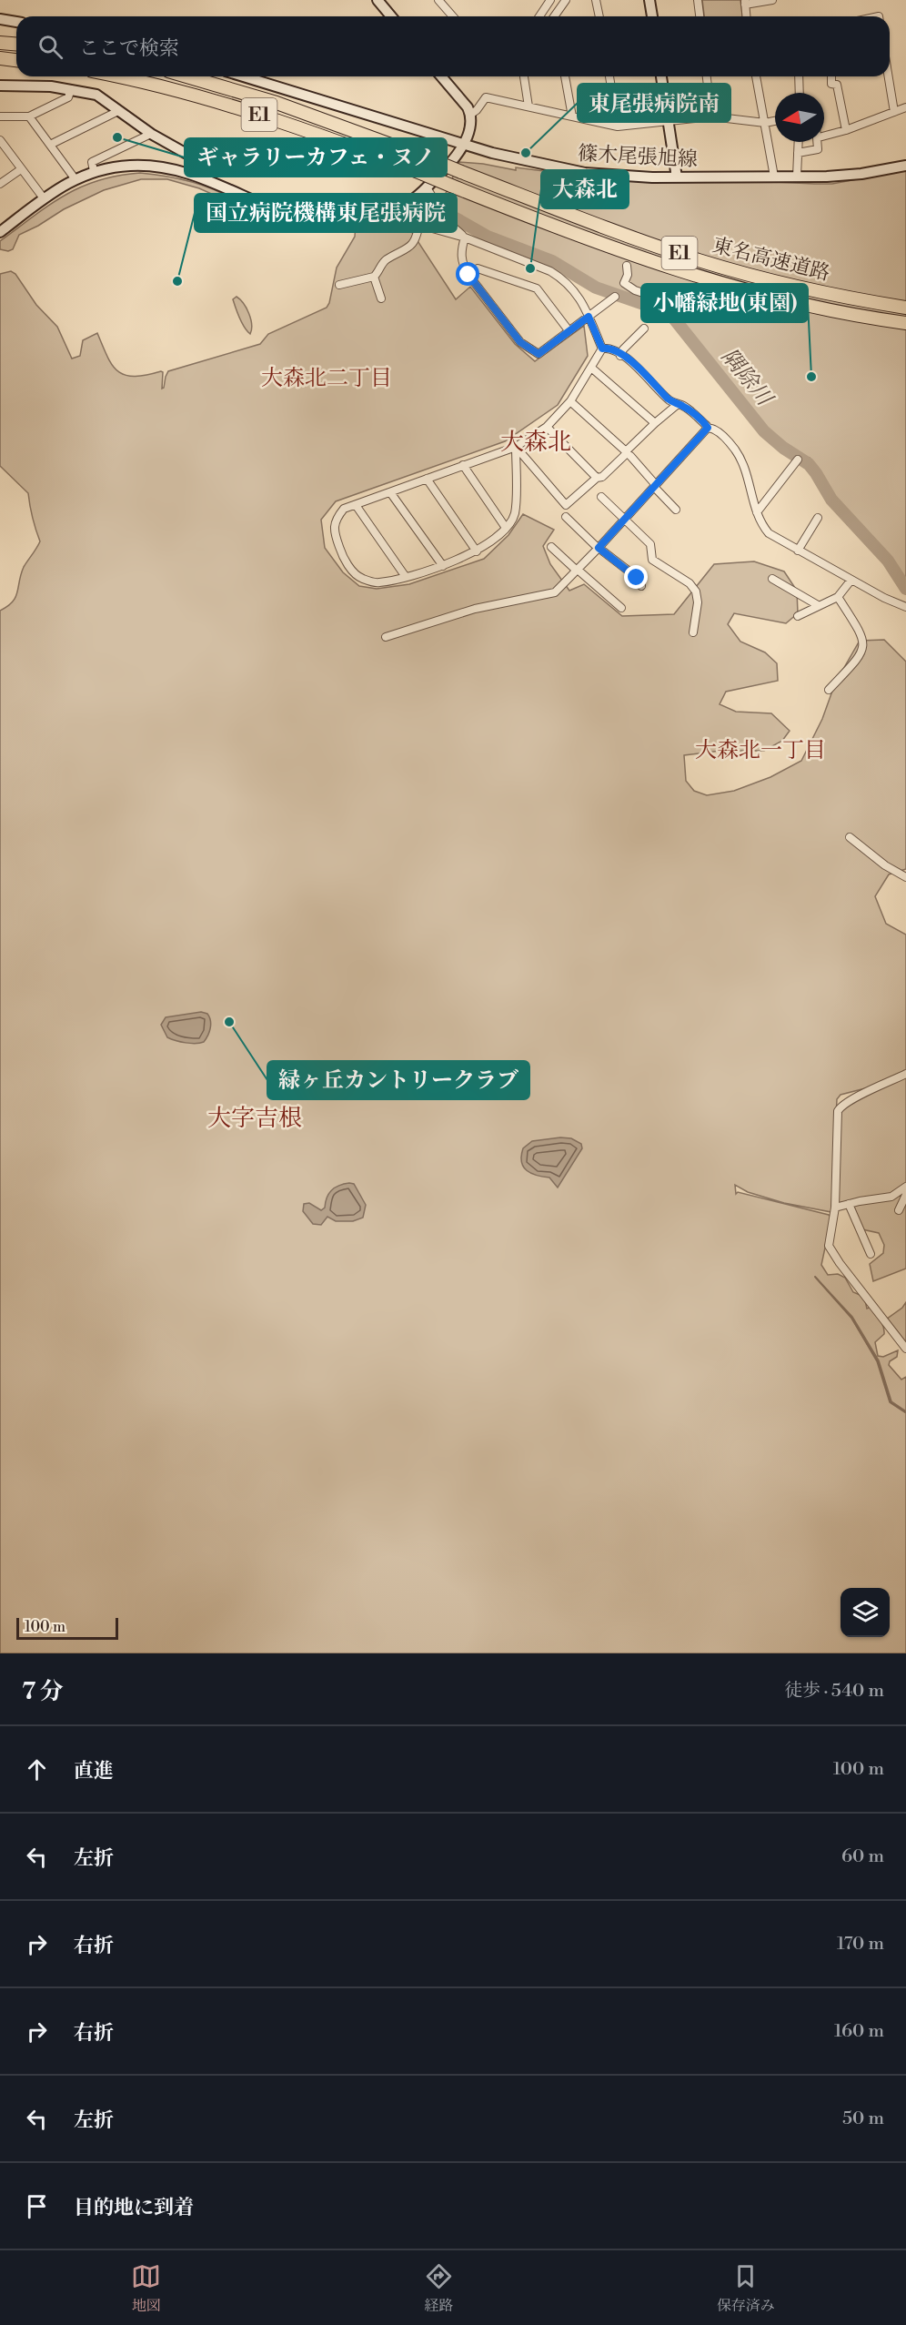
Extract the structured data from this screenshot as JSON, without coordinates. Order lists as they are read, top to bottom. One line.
{"streets":{"highway":["E1","東名高速道路"],"main road":["篠木尾張旭線"]},"districts":["大森北二丁目","大森北","大森北一丁目","大字吉根"],"water":["隅除川"],"places":["ギャラリーカフェ・ヌノ","東尾張病院南","大森北","国立病院機構東尾張病院","小幡緑地(東園)","緑ヶ丘カントリークラブ"],"scale_bar":"100 m","north":"left","page":{"search":"ここで検索","scale":"100 m","heading":["7 分","徒歩 · 540 m"],"list":[["直進","100 m"],["左折","60 m"],["右折","170 m"],["右折","160 m"],["左折","50 m"],"目的地に到着"],"nav":["地図","経路","保存済み"]}}
